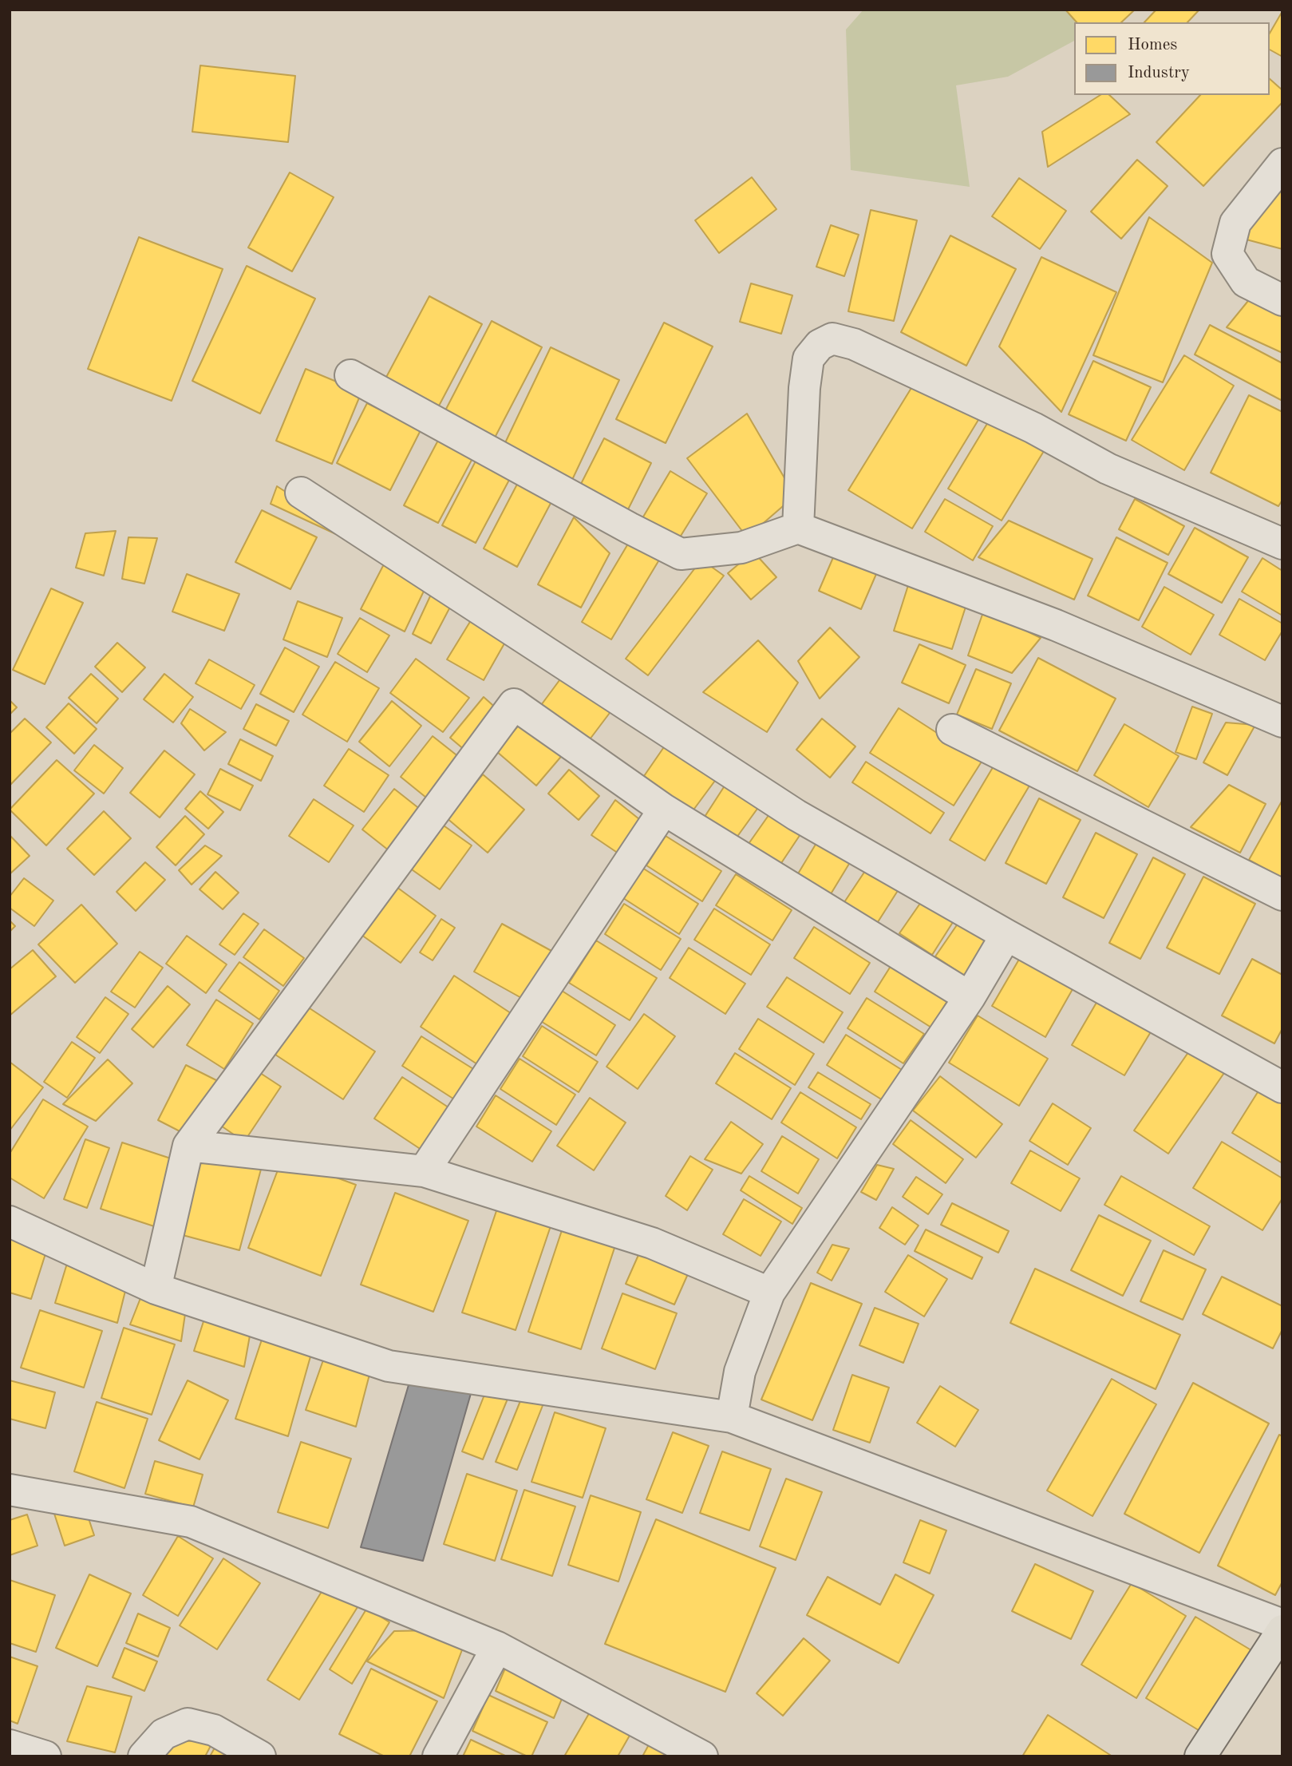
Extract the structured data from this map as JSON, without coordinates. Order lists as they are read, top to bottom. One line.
{"legend":["Homes","Industry"]}
